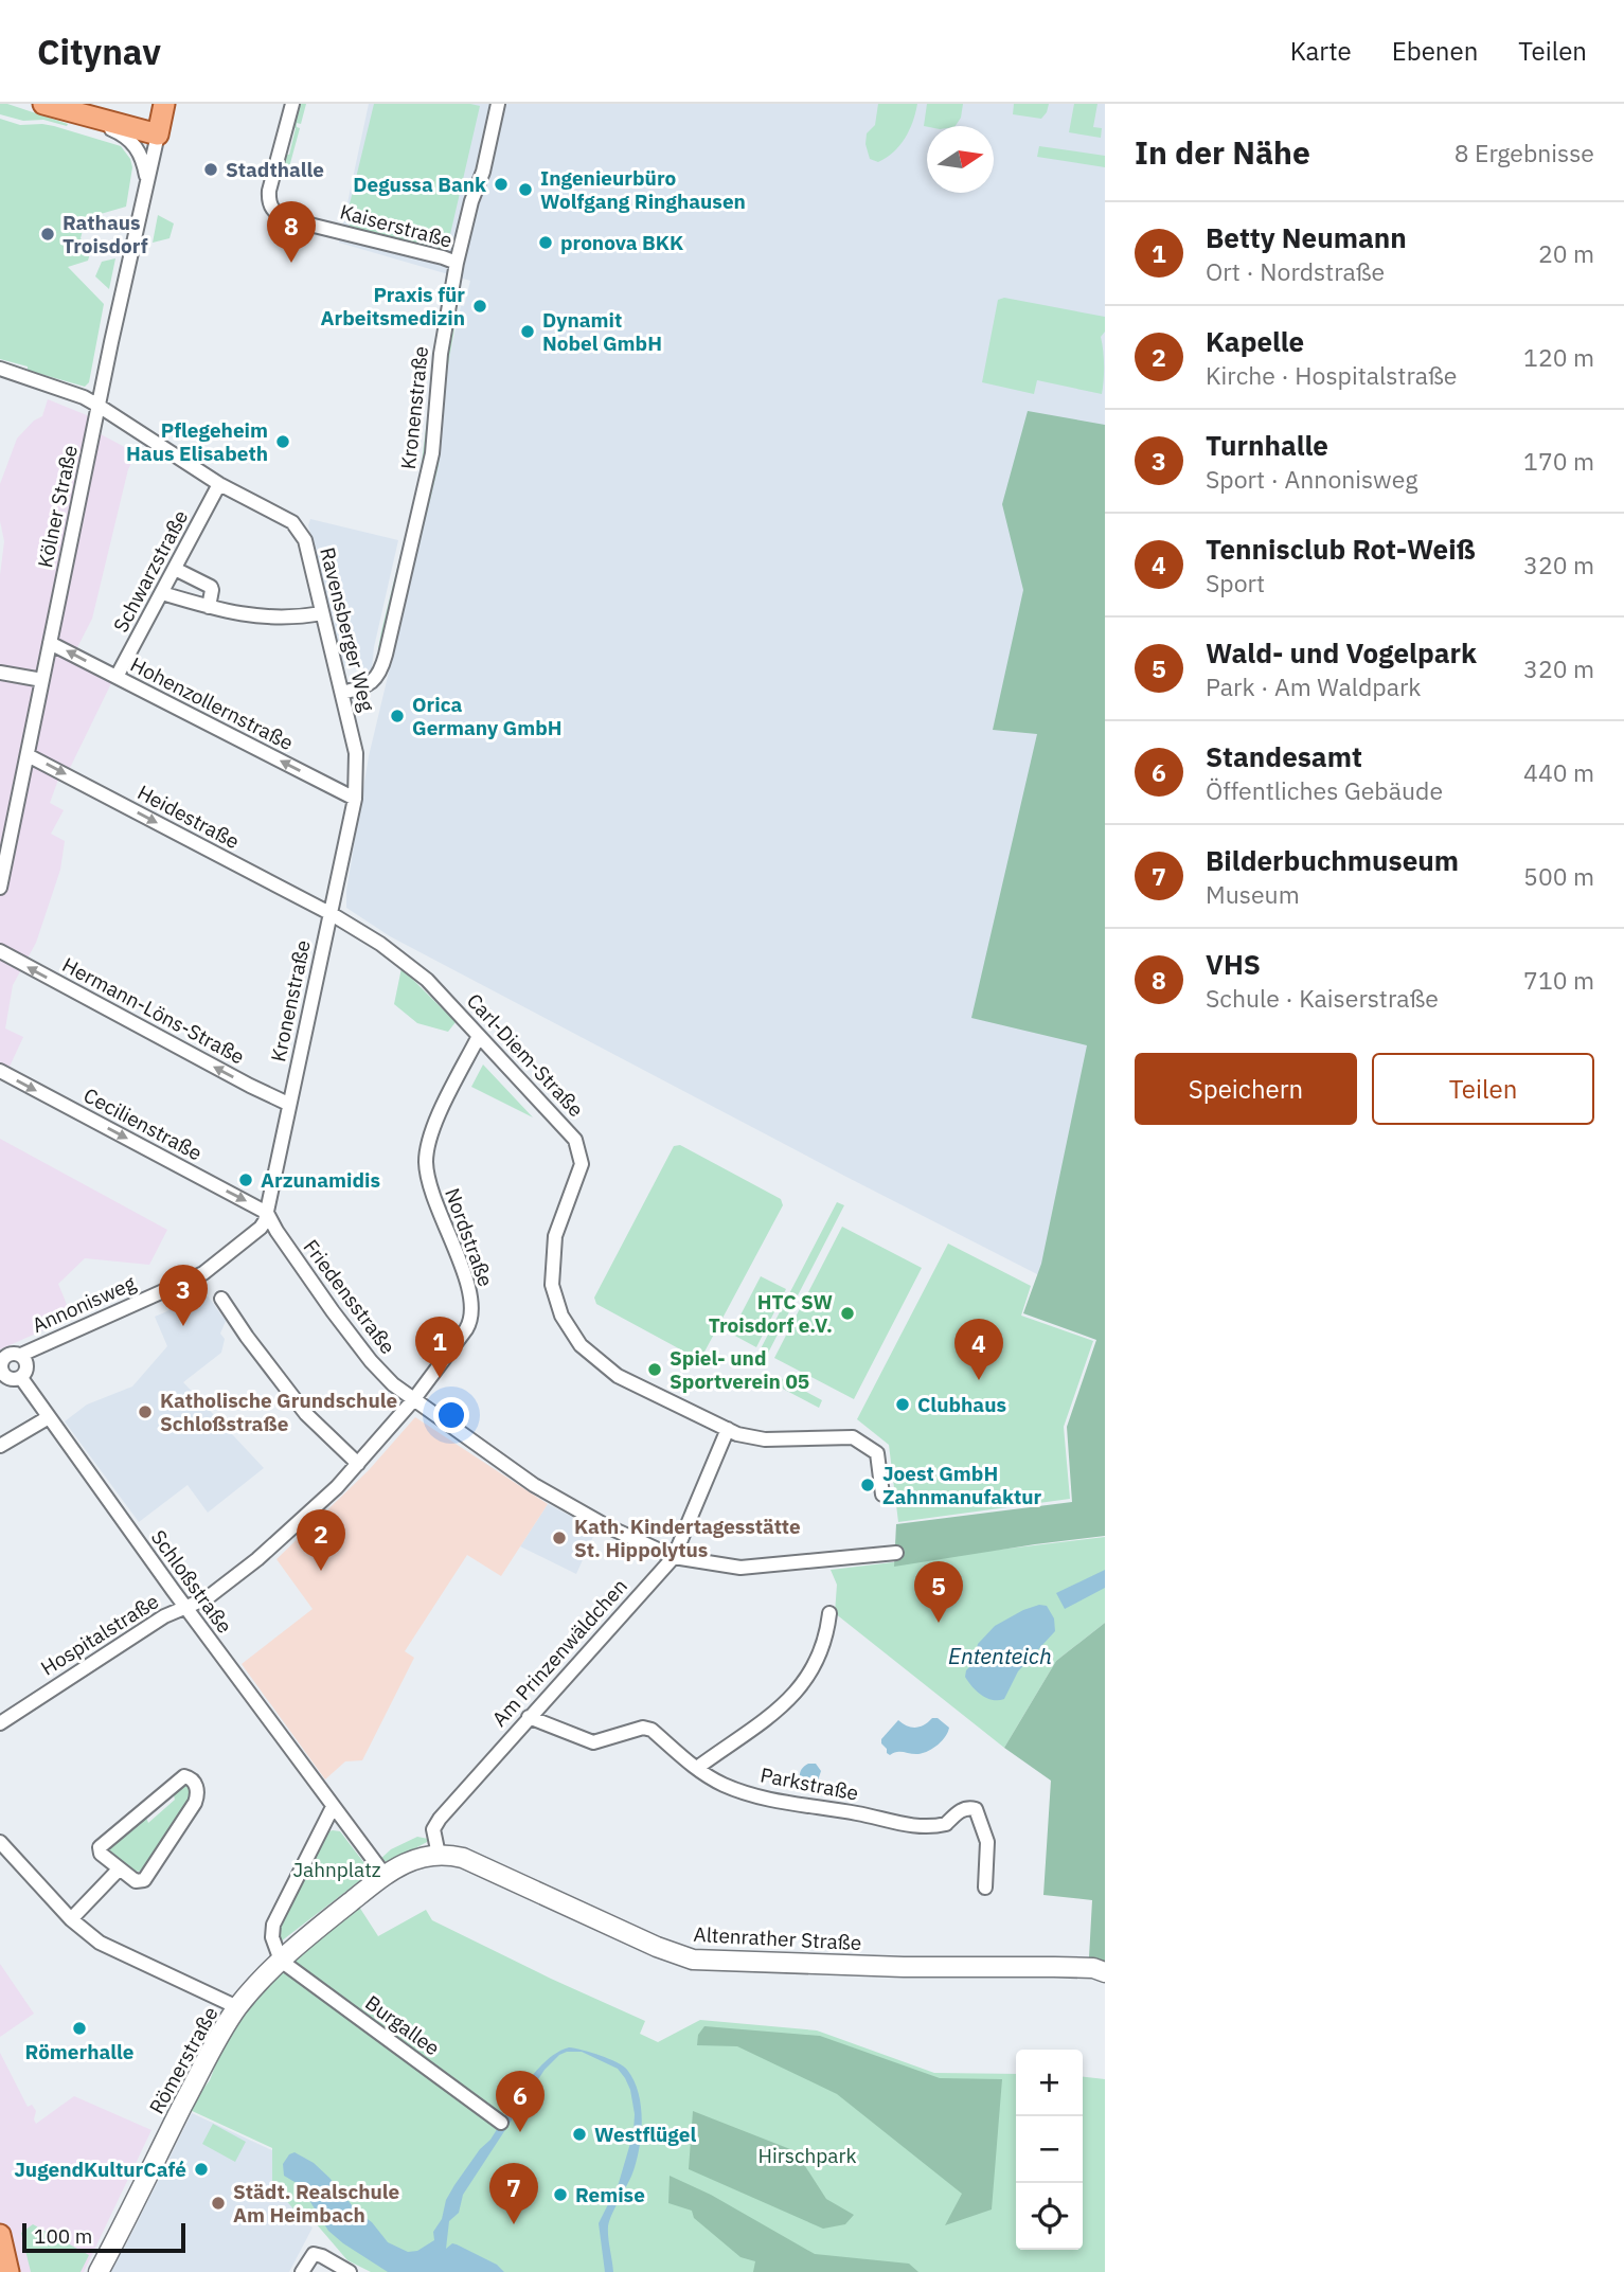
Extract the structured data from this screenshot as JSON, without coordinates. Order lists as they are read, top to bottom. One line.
{"streets":{"street":["Kaiserstraße","Kronenstraße","Kölner Straße","Schwarzstraße","Ravensberger Weg","Hohenzollernstraße","Heidestraße","Hermann-Löns-Straße","Carl-Diem-Straße","Cecilienstraße","Nordstraße","Friedensstraße","Annonisweg","Schloßstraße","Hospitalstraße","Am Prinzenwäldchen","Parkstraße","Altenrather Straße","Burgallee","Römerstraße"]},"crossings":[["Kaiserstraße","Kronenstraße"],["Kronenstraße","Ravensberger Weg"],["Kronenstraße","Hohenzollernstraße"],["Kronenstraße","Heidestraße"],["Kronenstraße","Hermann-Löns-Straße"],["Kronenstraße","Carl-Diem-Straße"],["Kronenstraße","Cecilienstraße"],["Kronenstraße","Friedensstraße"],["Kronenstraße","Annonisweg"],["Kölner Straße","Ravensberger Weg"],["Kölner Straße","Hohenzollernstraße"],["Kölner Straße","Heidestraße"],["Schwarzstraße","Ravensberger Weg"],["Schwarzstraße","Hohenzollernstraße"],["Ravensberger Weg","Hohenzollernstraße"],["Heidestraße","Carl-Diem-Straße"],["Carl-Diem-Straße","Nordstraße"],["Carl-Diem-Straße","Am Prinzenwäldchen"],["Cecilienstraße","Friedensstraße"],["Cecilienstraße","Annonisweg"],["Nordstraße","Friedensstraße"],["Nordstraße","Hospitalstraße"],["Friedensstraße","Annonisweg"],["Friedensstraße","Hospitalstraße"],["Friedensstraße","Am Prinzenwäldchen"],["Annonisweg","Schloßstraße"],["Schloßstraße","Hospitalstraße"],["Am Prinzenwäldchen","Parkstraße"],["Am Prinzenwäldchen","Altenrather Straße"],["Altenrather Straße","Römerstraße"],["Burgallee","Römerstraße"]],"one_way":["Heidestraße","Hermann-Löns-Straße","Cecilienstraße"],"water":["Ententeich"],"parks":["Jahnplatz","Hirschpark"],"places":["Stadthalle","Degussa Bank","Ingenieurbüro Wolfgang Ringhausen","Rathaus Troisdorf","pronova BKK","Praxis für Arbeitsmedizin","Dynamit Nobel GmbH","Pflegeheim Haus Elisabeth","Orica Germany GmbH","Arzunamidis","HTC SW Troisdorf e.V.","Spiel- und Sportverein 05","Clubhaus","Katholische Grundschule Schloßstraße","Joest GmbH Zahnmanufaktur","Kath. Kindertagesstätte St. Hippolytus","Römerhalle","Westflügel","JugendKulturCafé","Remise","Städt. Realschule Am Heimbach"],"scale_bar":"100 m","north":"right","page":{"header":"Citynav","nav":["Karte","Ebenen","Teilen"],"heading":["In der Nähe","8 Ergebnisse"],"list":[{"mark":"1","name":"Betty Neumann","note":"Ort · Nordstraße","value":"20 m"},{"mark":"2","name":"Kapelle","note":"Kirche · Hospitalstraße","value":"120 m"},{"mark":"3","name":"Turnhalle","note":"Sport · Annonisweg","value":"170 m"},{"mark":"4","name":"Tennisclub Rot-Weiß","note":"Sport","value":"320 m"},{"mark":"5","name":"Wald- und Vogelpark","note":"Park · Am Waldpark","value":"320 m"},{"mark":"6","name":"Standesamt","note":"Öffentliches Gebäude","value":"440 m"},{"mark":"7","name":"Bilderbuchmuseum","note":"Museum","value":"500 m"},{"mark":"8","name":"VHS","note":"Schule · Kaiserstraße","value":"710 m"}],"pins":["8","3","1","4","2","5","6","7"],"buttons":["Speichern","Teilen"],"map_buttons":["+","−"],"scale":"100 m"}}
